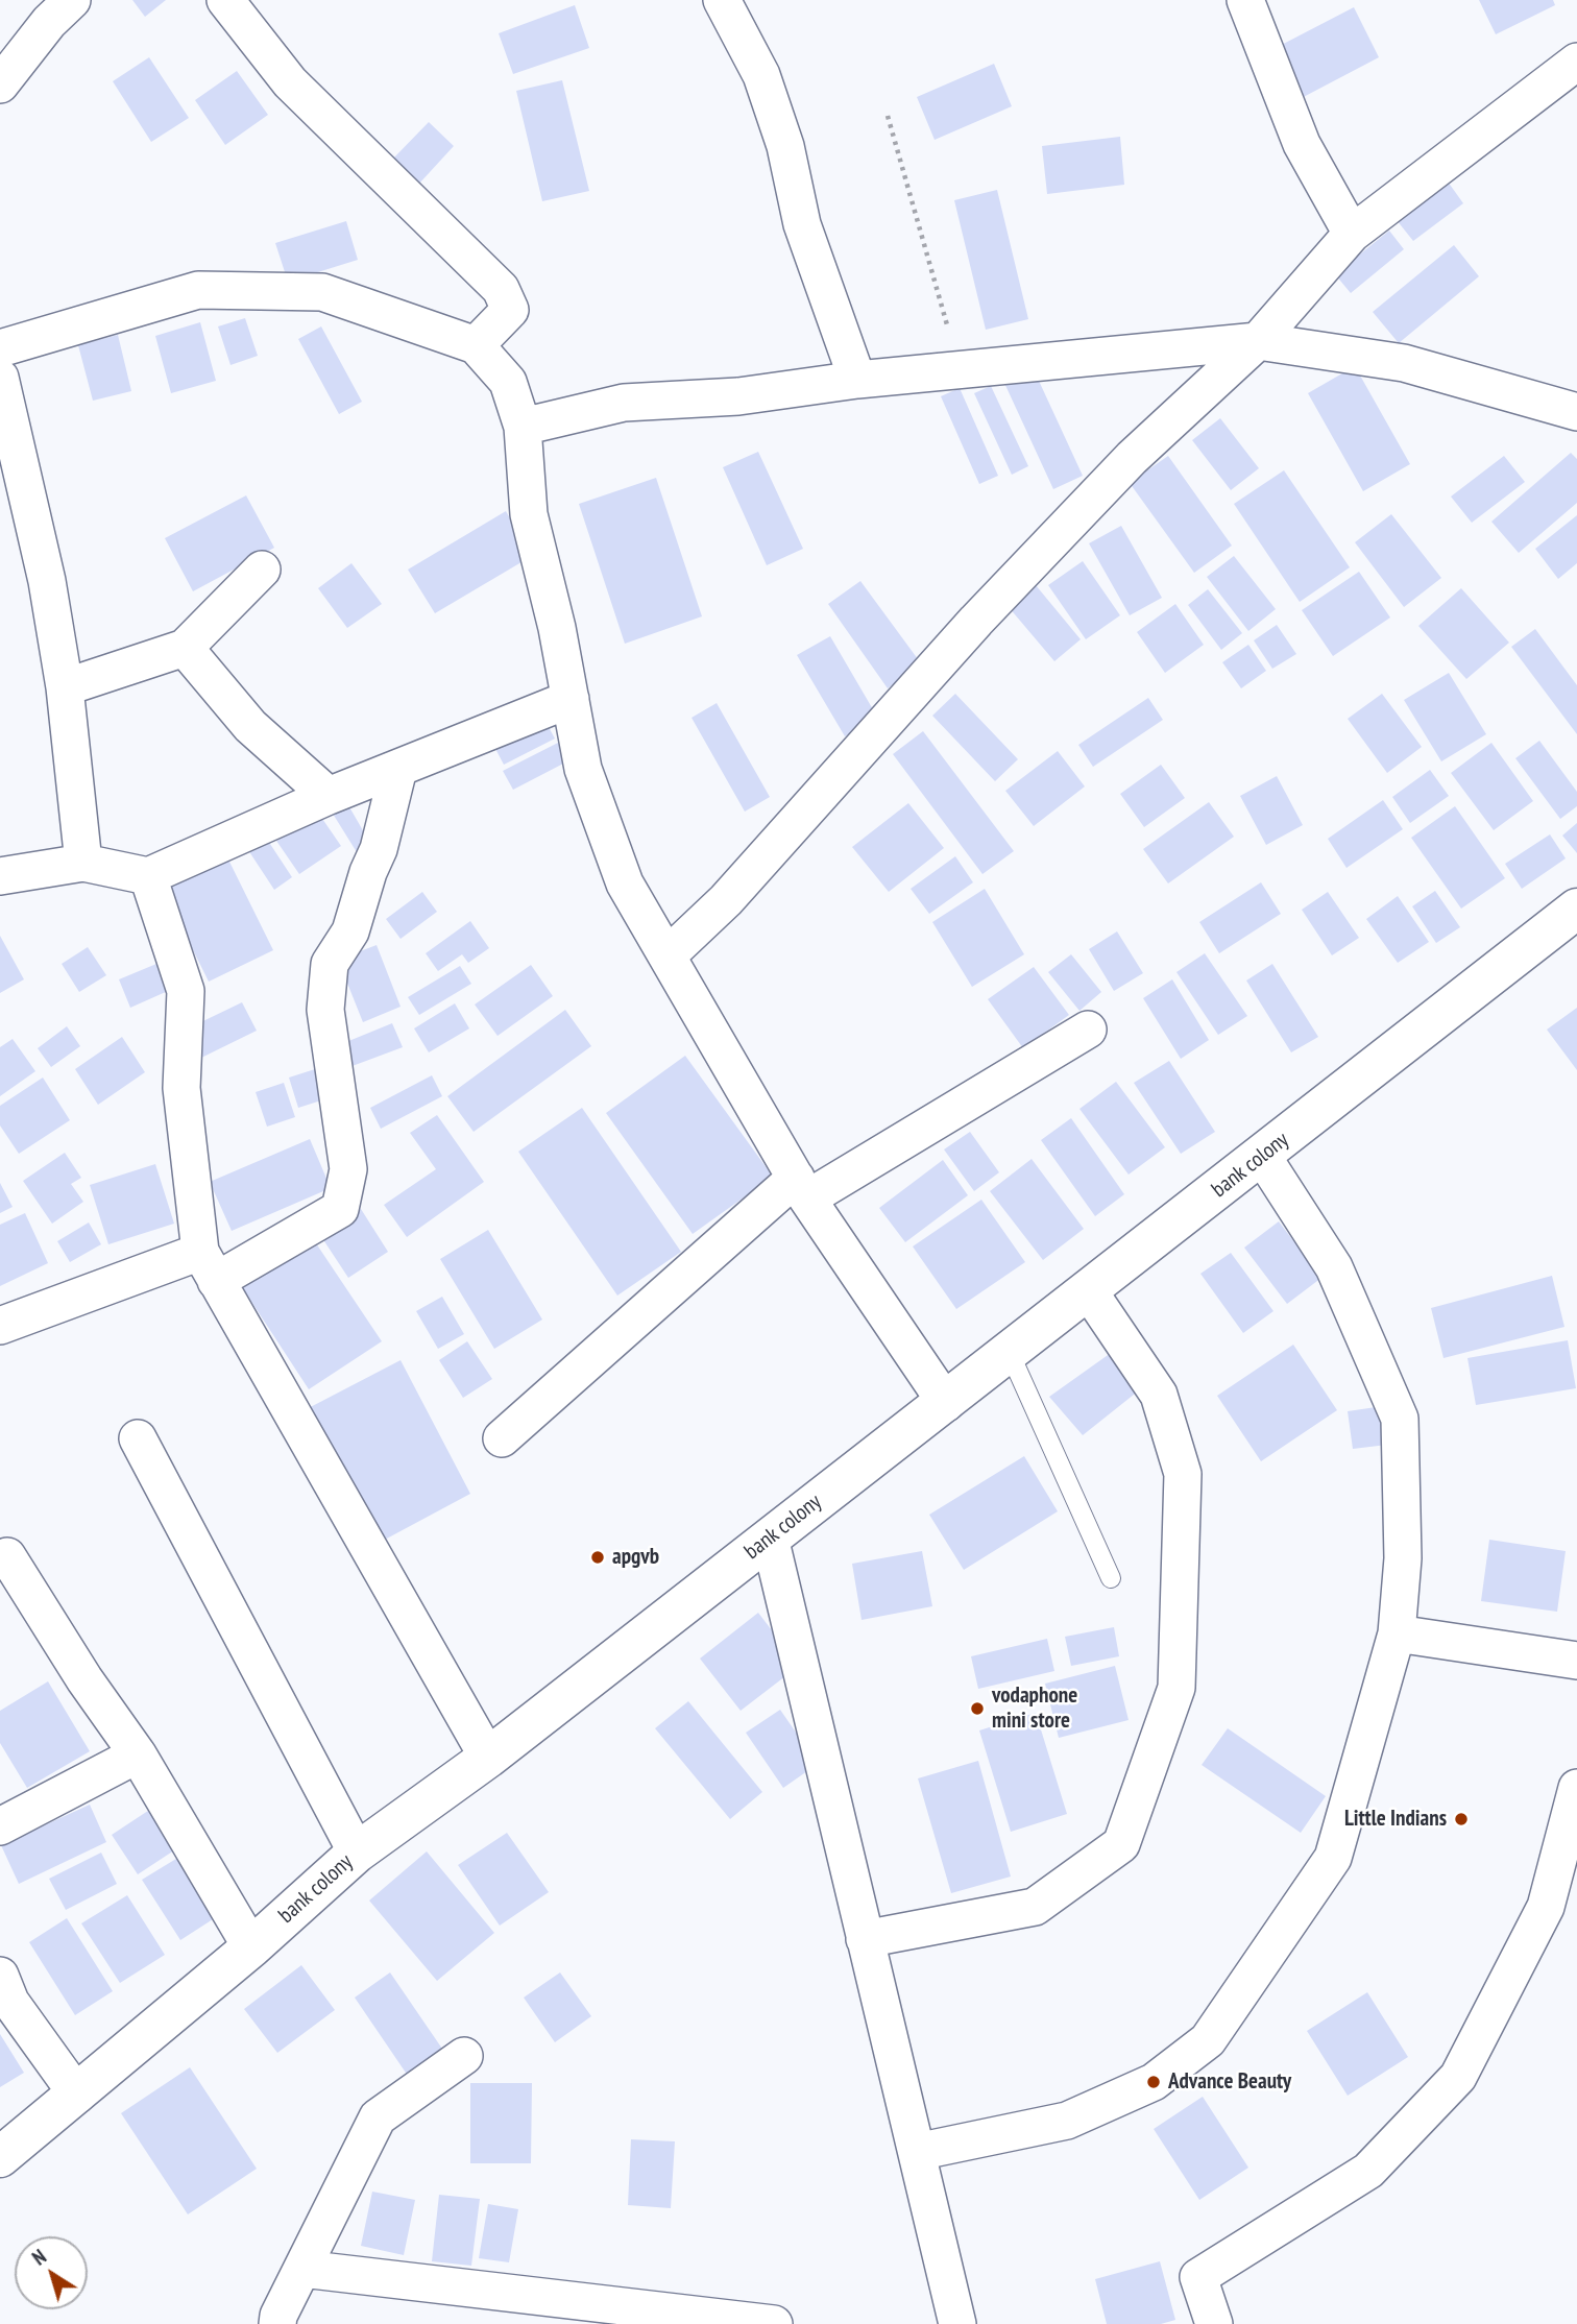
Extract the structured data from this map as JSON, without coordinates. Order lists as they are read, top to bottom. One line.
{"streets":{"main road":["bank colony"]},"places":["apgvb","vodaphone mini store","Little Indians","Advance Beauty"],"north":"top left"}
